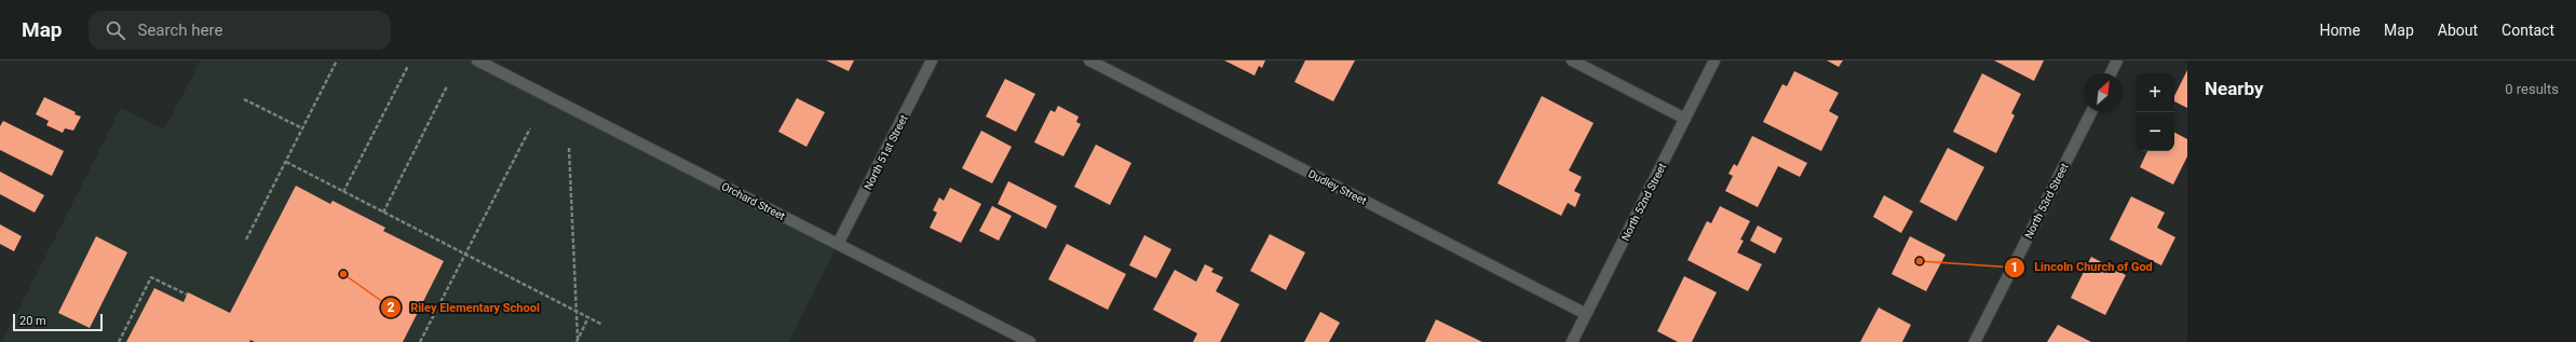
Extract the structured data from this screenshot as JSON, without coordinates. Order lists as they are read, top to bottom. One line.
{"streets":{"street":["North 51st Street","Dudley Street","Orchard Street","North 53rd Street","North 52nd Street"]},"crossings":[["North 51st Street","Orchard Street"],["Dudley Street","North 52nd Street"]],"places":["Lincoln Church of God","Riley Elementary School"],"scale_bar":"20 m","north":"top right","page":{"header":"Map","search":"Search here","nav":["Home","Map","About","Contact"],"heading":["Nearby","0 results"],"map_buttons":["+","−"],"scale":"20 m"}}
